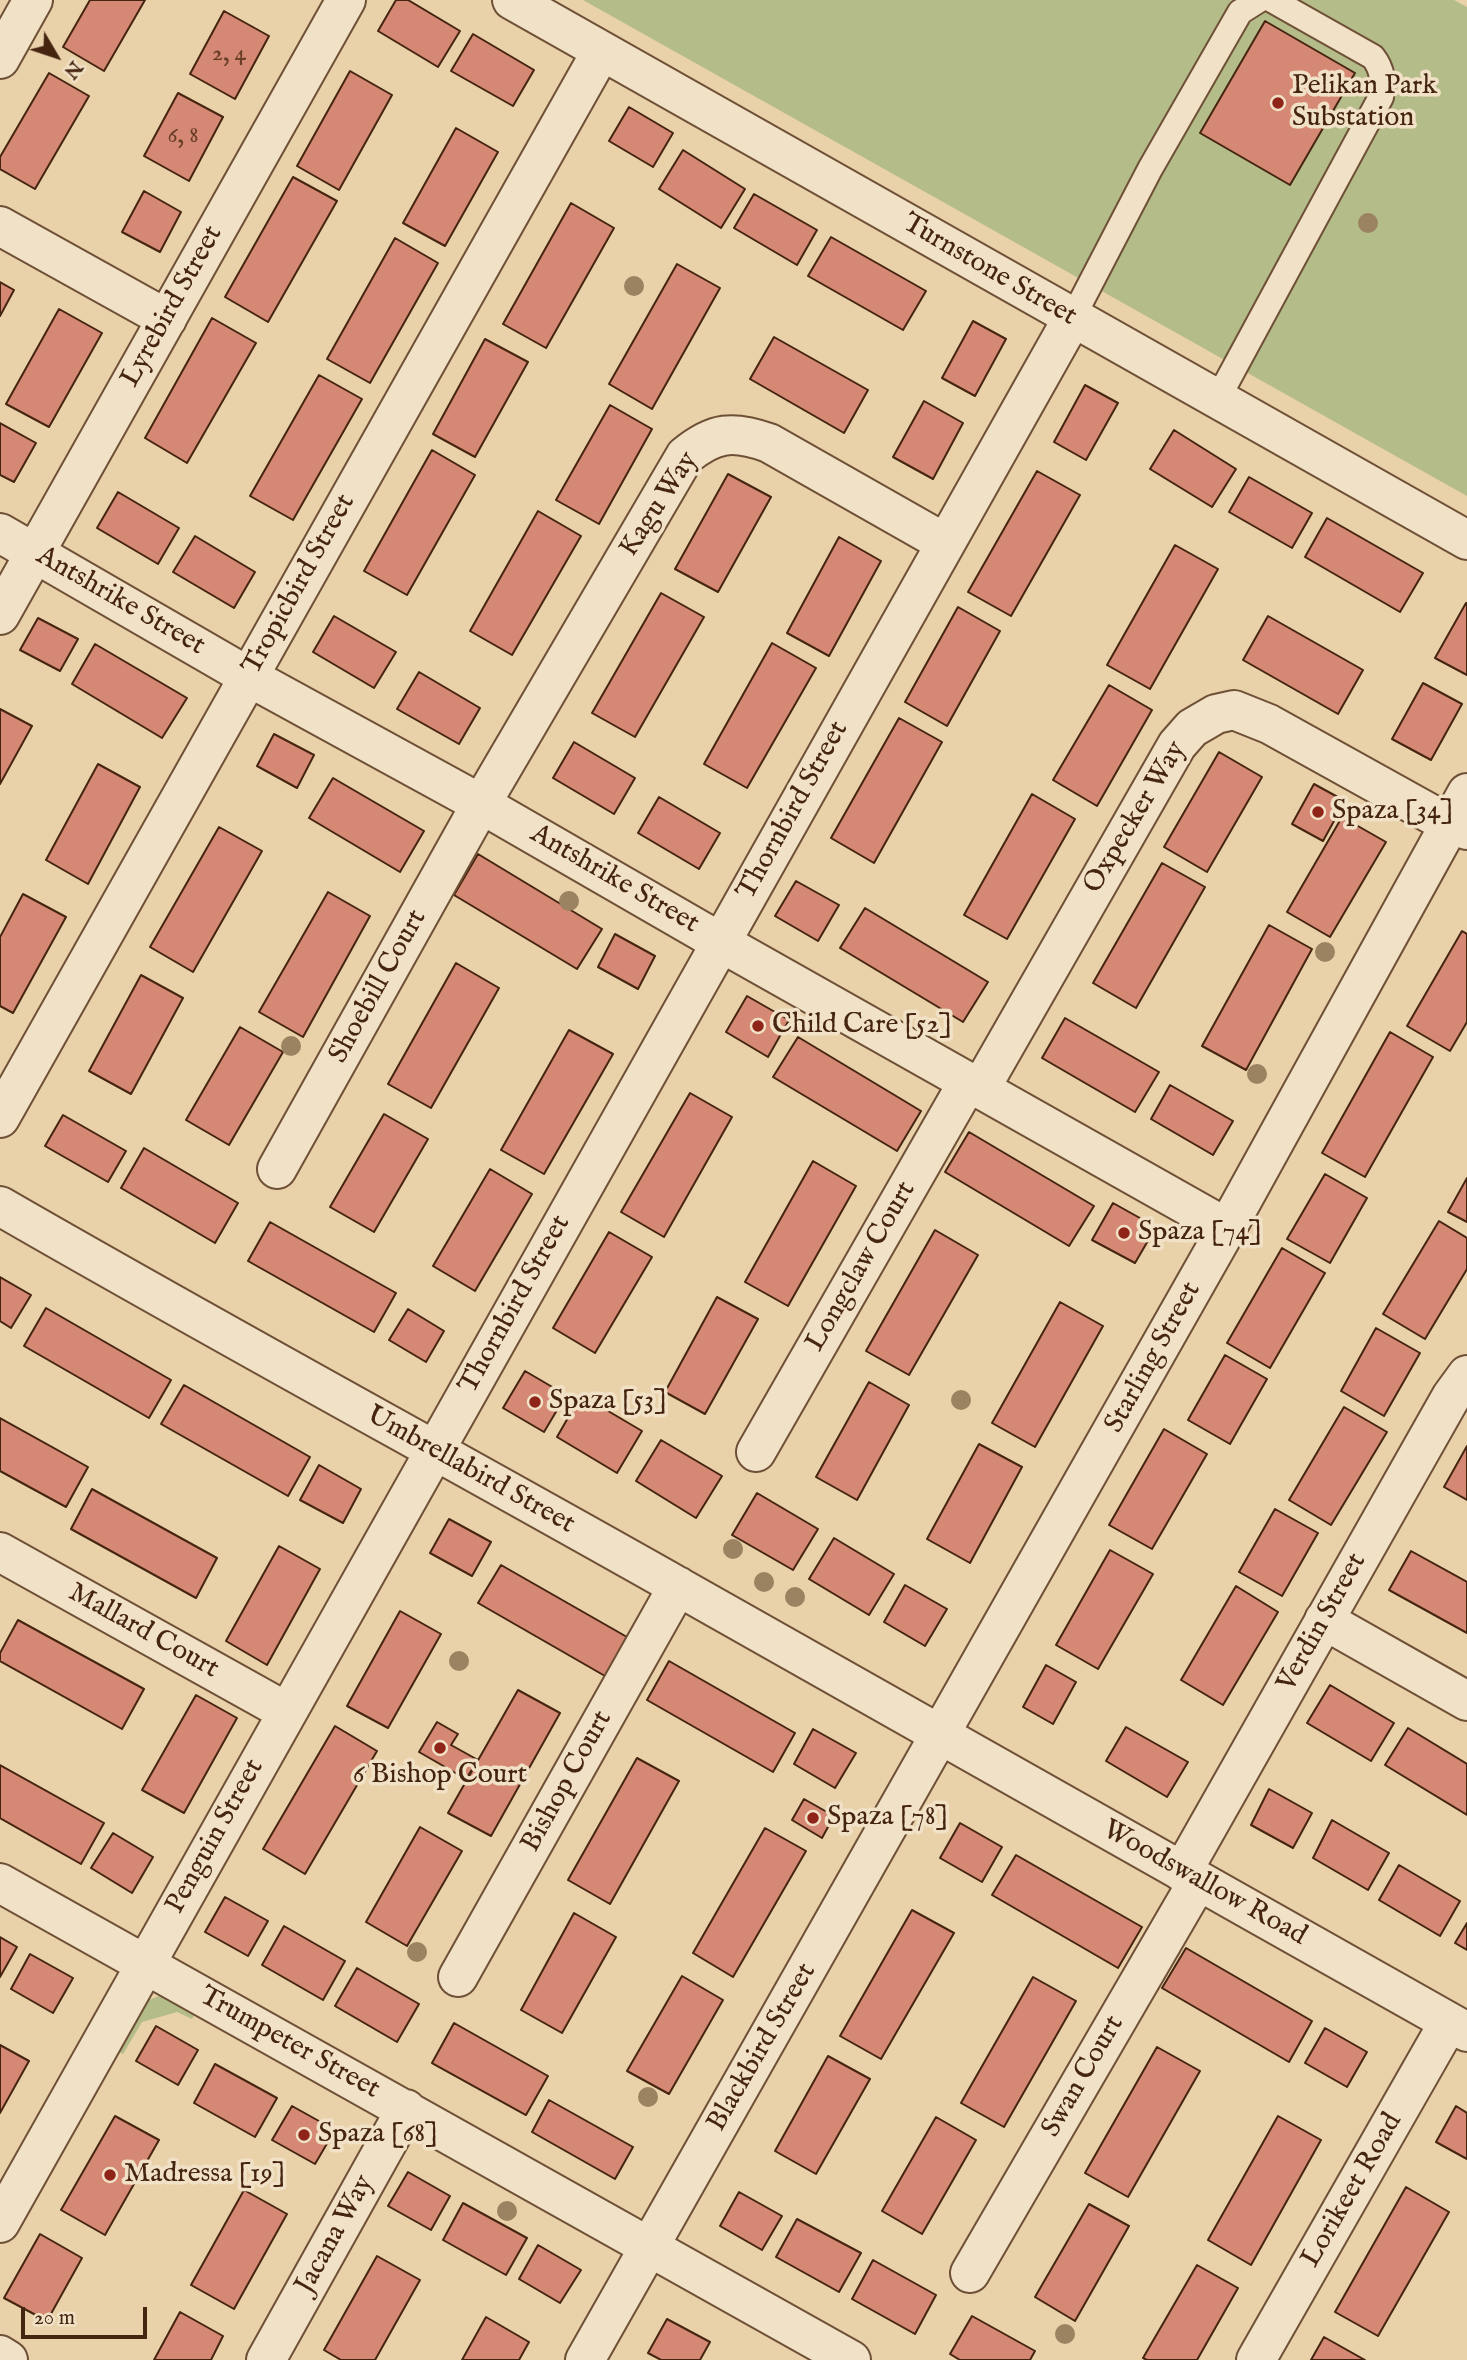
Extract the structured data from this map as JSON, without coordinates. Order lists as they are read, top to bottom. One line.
{"streets":{"street":["Turnstone Street","Lyrebird Street","Kagu Way","Tropicbird Street","Antshrike Street","Thornbird Street","Oxpecker Way","Shoebill Court","Longclaw Court","Starling Street","Umbrellabird Street","Verdin Street","Mallard Court","Bishop Court","Penguin Street","Woodswallow Road","Trumpeter Street","Blackbird Street","Swan Court","Lorikeet Road","Jacana Way"]},"crossings":[["Turnstone Street","Tropicbird Street"],["Turnstone Street","Thornbird Street"],["Lyrebird Street","Antshrike Street"],["Kagu Way","Antshrike Street"],["Kagu Way","Thornbird Street"],["Kagu Way","Shoebill Court"],["Tropicbird Street","Antshrike Street"],["Antshrike Street","Thornbird Street"],["Antshrike Street","Oxpecker Way"],["Antshrike Street","Shoebill Court"],["Antshrike Street","Longclaw Court"],["Antshrike Street","Starling Street"],["Thornbird Street","Umbrellabird Street"],["Thornbird Street","Penguin Street"],["Oxpecker Way","Longclaw Court"],["Oxpecker Way","Starling Street"],["Starling Street","Umbrellabird Street"],["Starling Street","Woodswallow Road"],["Starling Street","Blackbird Street"],["Umbrellabird Street","Bishop Court"],["Umbrellabird Street","Penguin Street"],["Umbrellabird Street","Woodswallow Road"],["Umbrellabird Street","Blackbird Street"],["Verdin Street","Woodswallow Road"],["Verdin Street","Swan Court"],["Mallard Court","Penguin Street"],["Penguin Street","Trumpeter Street"],["Woodswallow Road","Blackbird Street"],["Woodswallow Road","Swan Court"],["Woodswallow Road","Lorikeet Road"],["Trumpeter Street","Blackbird Street"],["Trumpeter Street","Jacana Way"]],"places":["Pelikan Park Substation","Spaza [34]","Child Care [52]","Spaza [74]","Spaza [53]","6 Bishop Court","Spaza [78]","Spaza [68]","Madressa [19]"],"house_numbers":["2, 4","6, 8"],"scale_bar":"20 m","north":"bottom right"}
